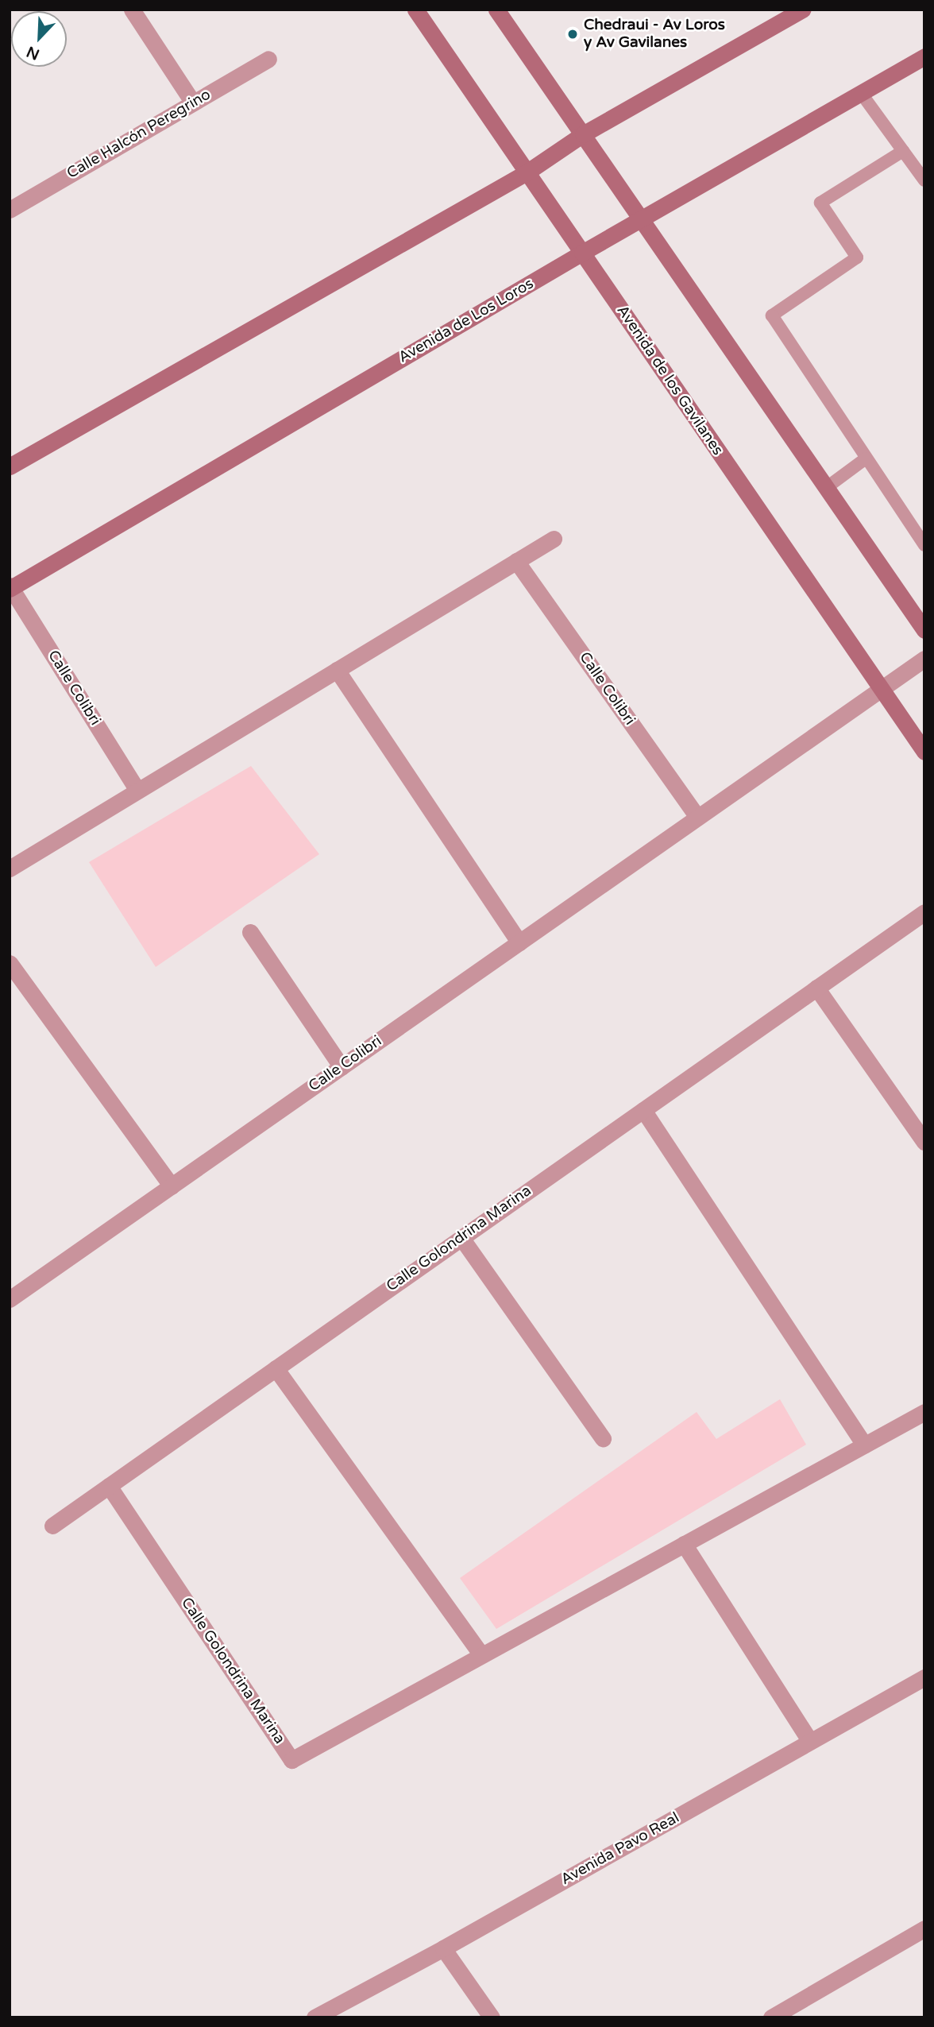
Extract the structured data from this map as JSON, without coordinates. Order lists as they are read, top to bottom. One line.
{"streets":{"main road":["Avenida de Los Loros","Avenida de los Gavilanes"],"street":["Calle Halcón Peregrino","Calle Colibri","Calle Golondrina Marina","Avenida Pavo Real"]},"crossings":[["Avenida de Los Loros","Avenida de los Gavilanes"],["Avenida de Los Loros","Calle Colibri"],["Avenida de los Gavilanes","Calle Colibri"]],"places":["Chedraui - Av Loros y Av Gavilanes"],"north":"bottom left"}
